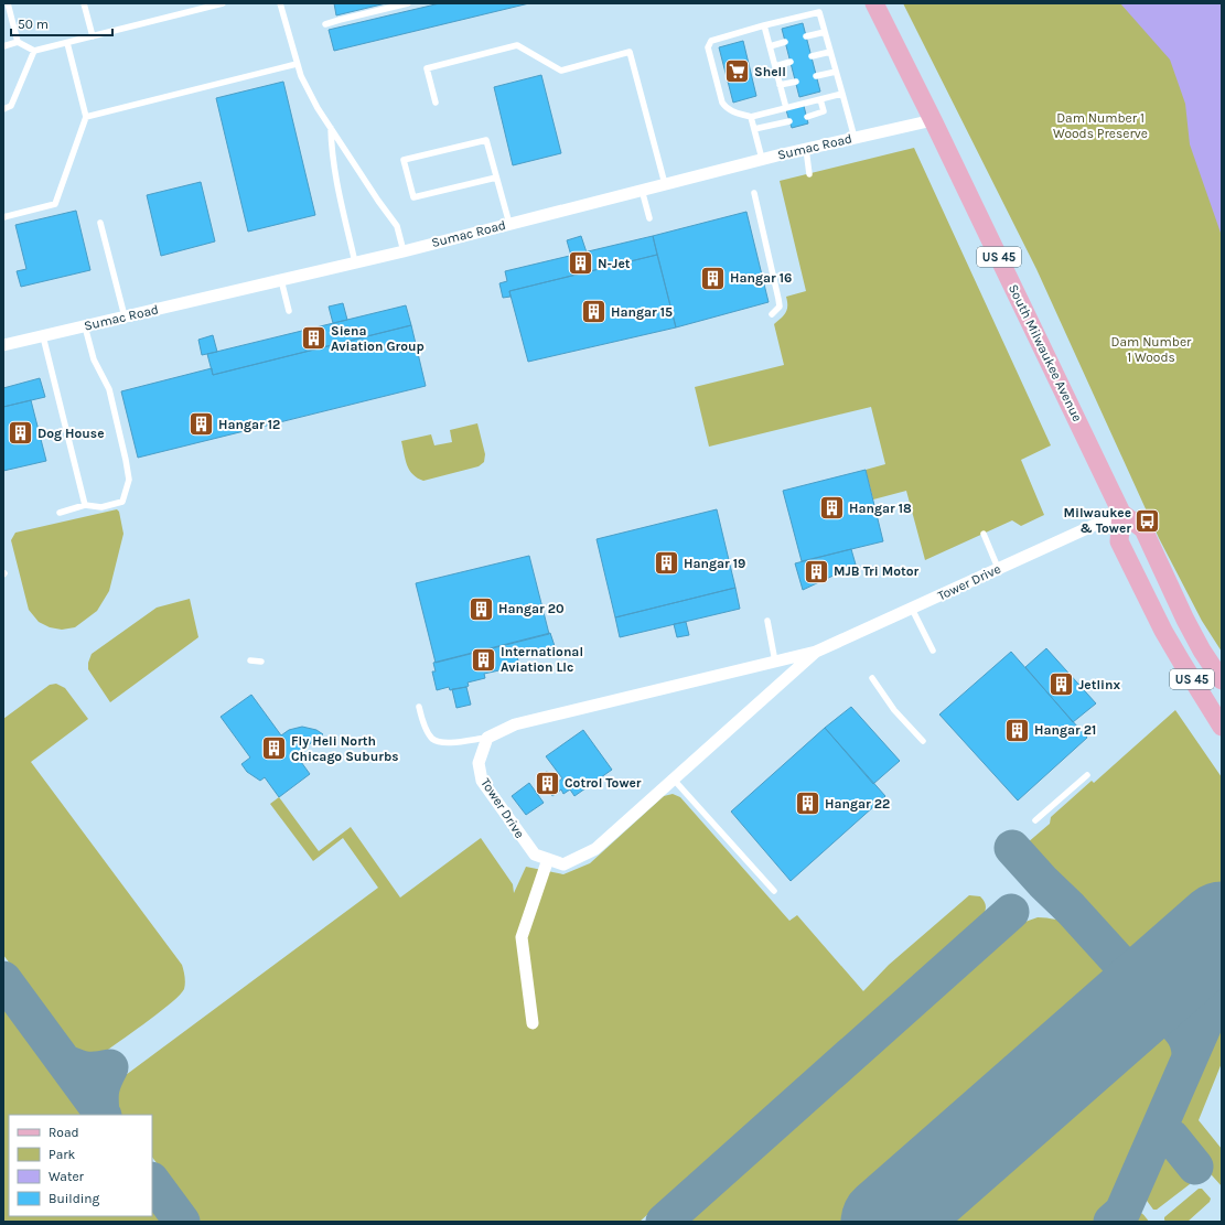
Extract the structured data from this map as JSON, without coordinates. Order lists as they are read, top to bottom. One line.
{"streets":{"main road":["US 45","South Milwaukee Avenue"],"street":["Sumac Road","Tower Drive"]},"crossings":[["Sumac Road","South Milwaukee Avenue"],["US 45","South Milwaukee Avenue"],["US 45","Tower Drive"],["South Milwaukee Avenue","Tower Drive"]],"parks":["Dam Number 1 Woods Preserve","Dam Number 1 Woods"],"places":{"supermarket":["Shell"],"building":["N-Jet","Hangar 16","Hangar 15","Siena Aviation Group","Hangar 12","Dog House","Hangar 18","Hangar 19","MJB Tri Motor","Hangar 20","International Aviation Llc","Jetlinx","Hangar 21","Fly Heli North Chicago Suburbs","Cotrol Tower","Hangar 22"],"bus stop":["Milwaukee & Tower"]},"legend":["Road","Park","Water","Building"],"scale_bar":"50 m"}
